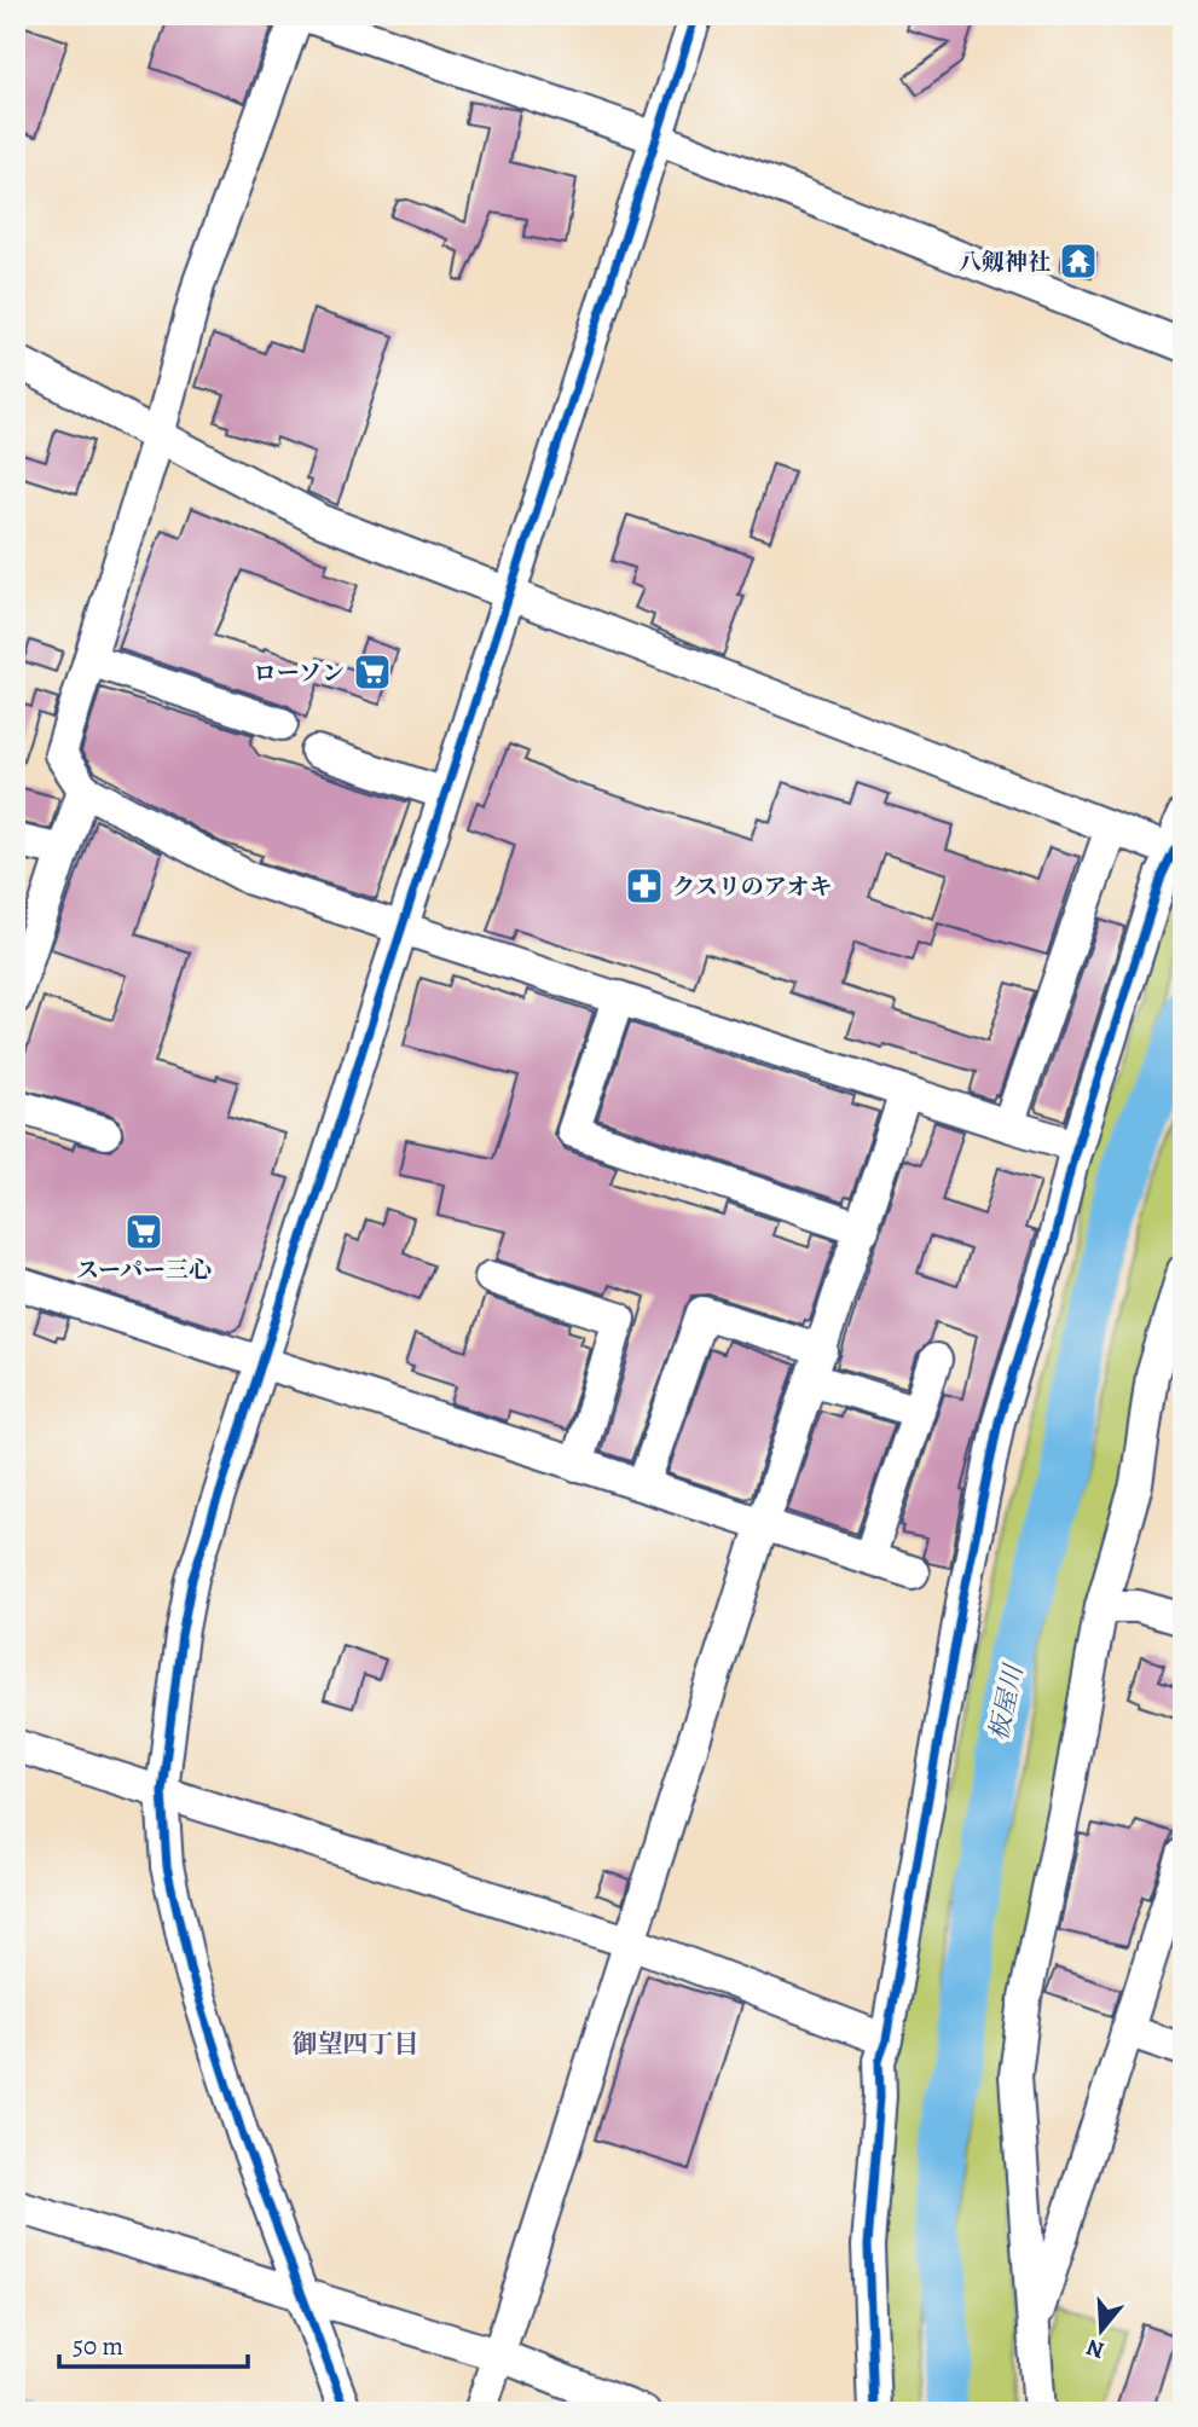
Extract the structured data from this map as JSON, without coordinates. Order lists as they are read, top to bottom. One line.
{"districts":["御望四丁目"],"water":["板屋川"],"places":{"temple":["八剱神社"],"supermarket":["ローソン","スーパー三心"],"pharmacy":["クスリのアオキ"]},"scale_bar":"50 m","north":"bottom"}
